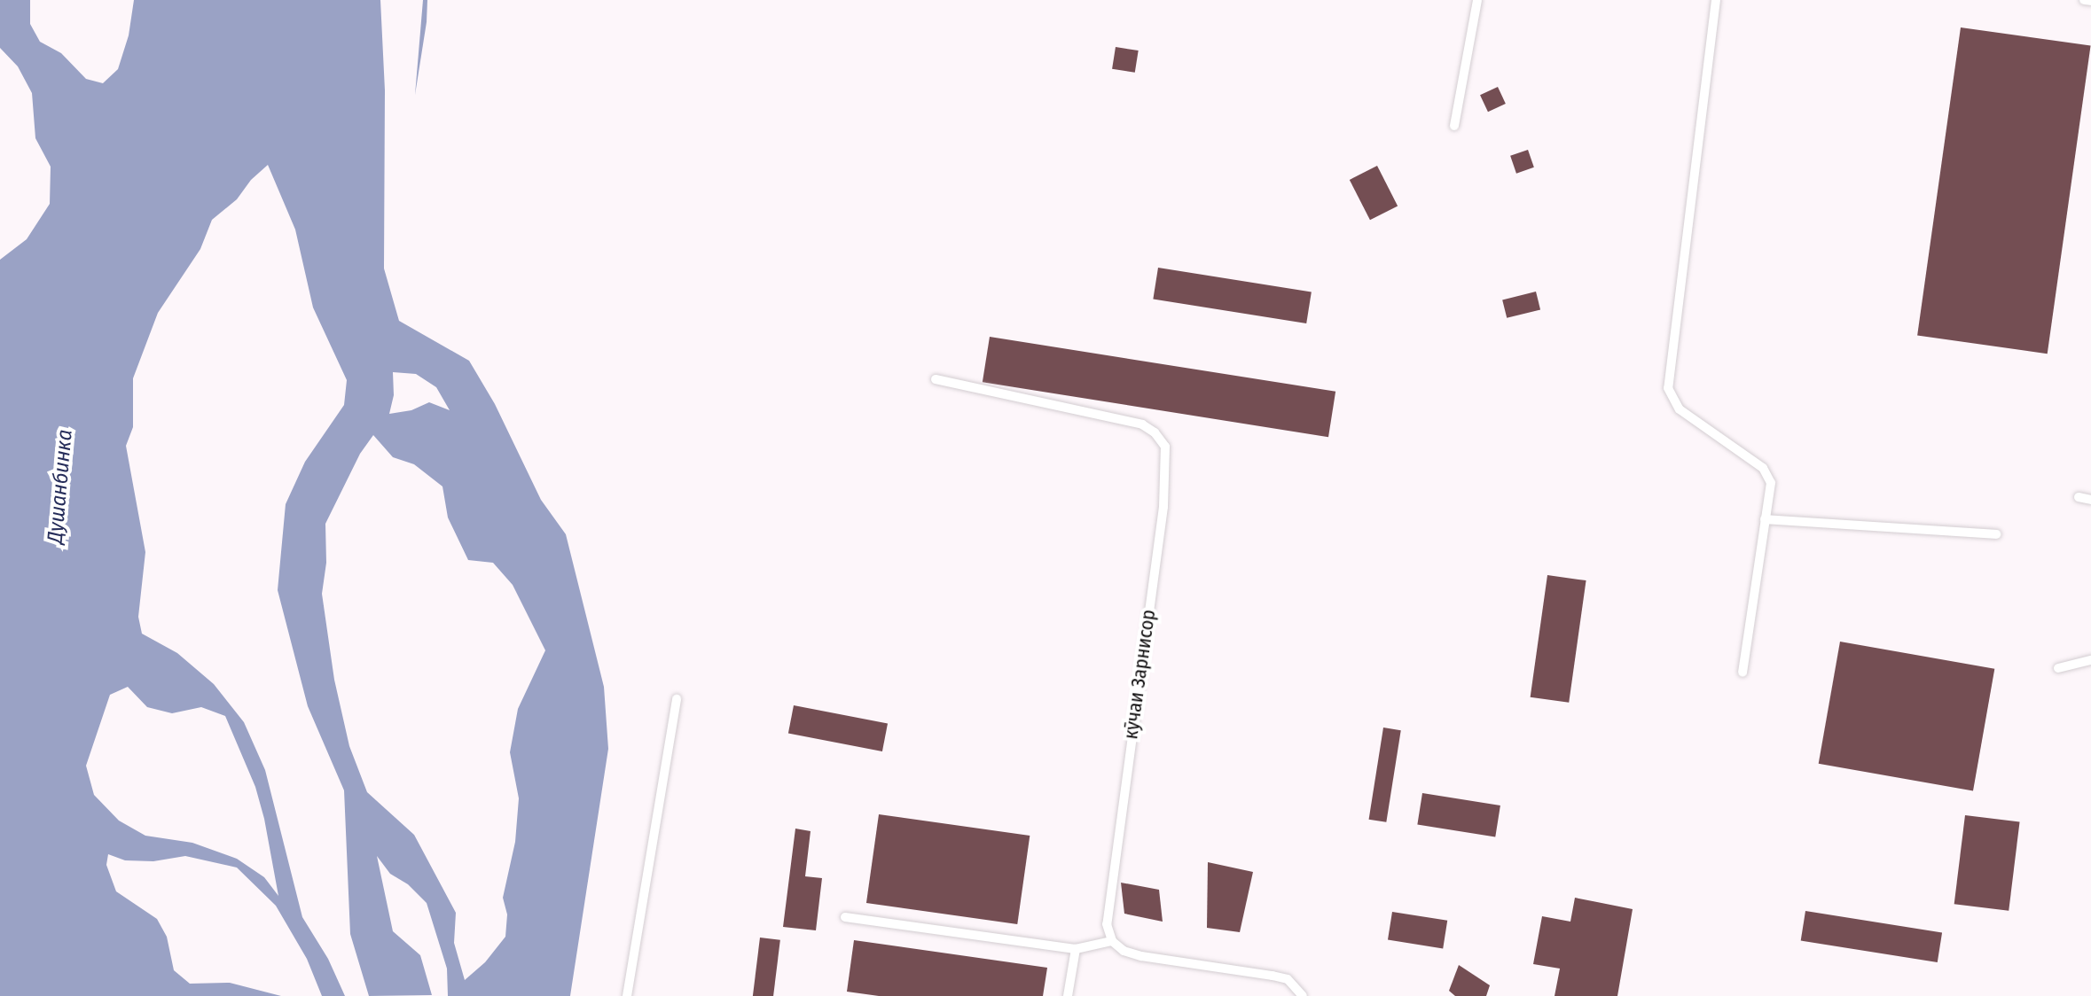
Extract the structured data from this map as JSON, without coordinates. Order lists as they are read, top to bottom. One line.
{"streets":{"lane":["кӯчаи Зарнисор"]},"water":["Душанбинка"]}
